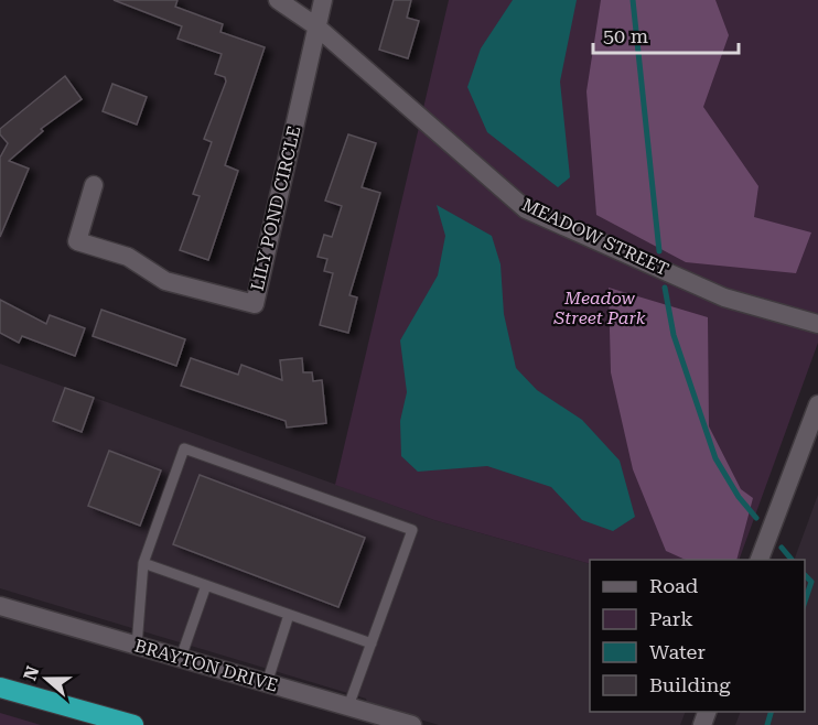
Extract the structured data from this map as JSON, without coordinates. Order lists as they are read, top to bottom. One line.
{"streets":{"street":["LILY POND CIRCLE","MEADOW STREET","BRAYTON DRIVE"]},"crossings":[["LILY POND CIRCLE","MEADOW STREET"]],"parks":["Meadow Street Park"],"legend":["Road","Park","Water","Building"],"scale_bar":"50 m","north":"left"}
